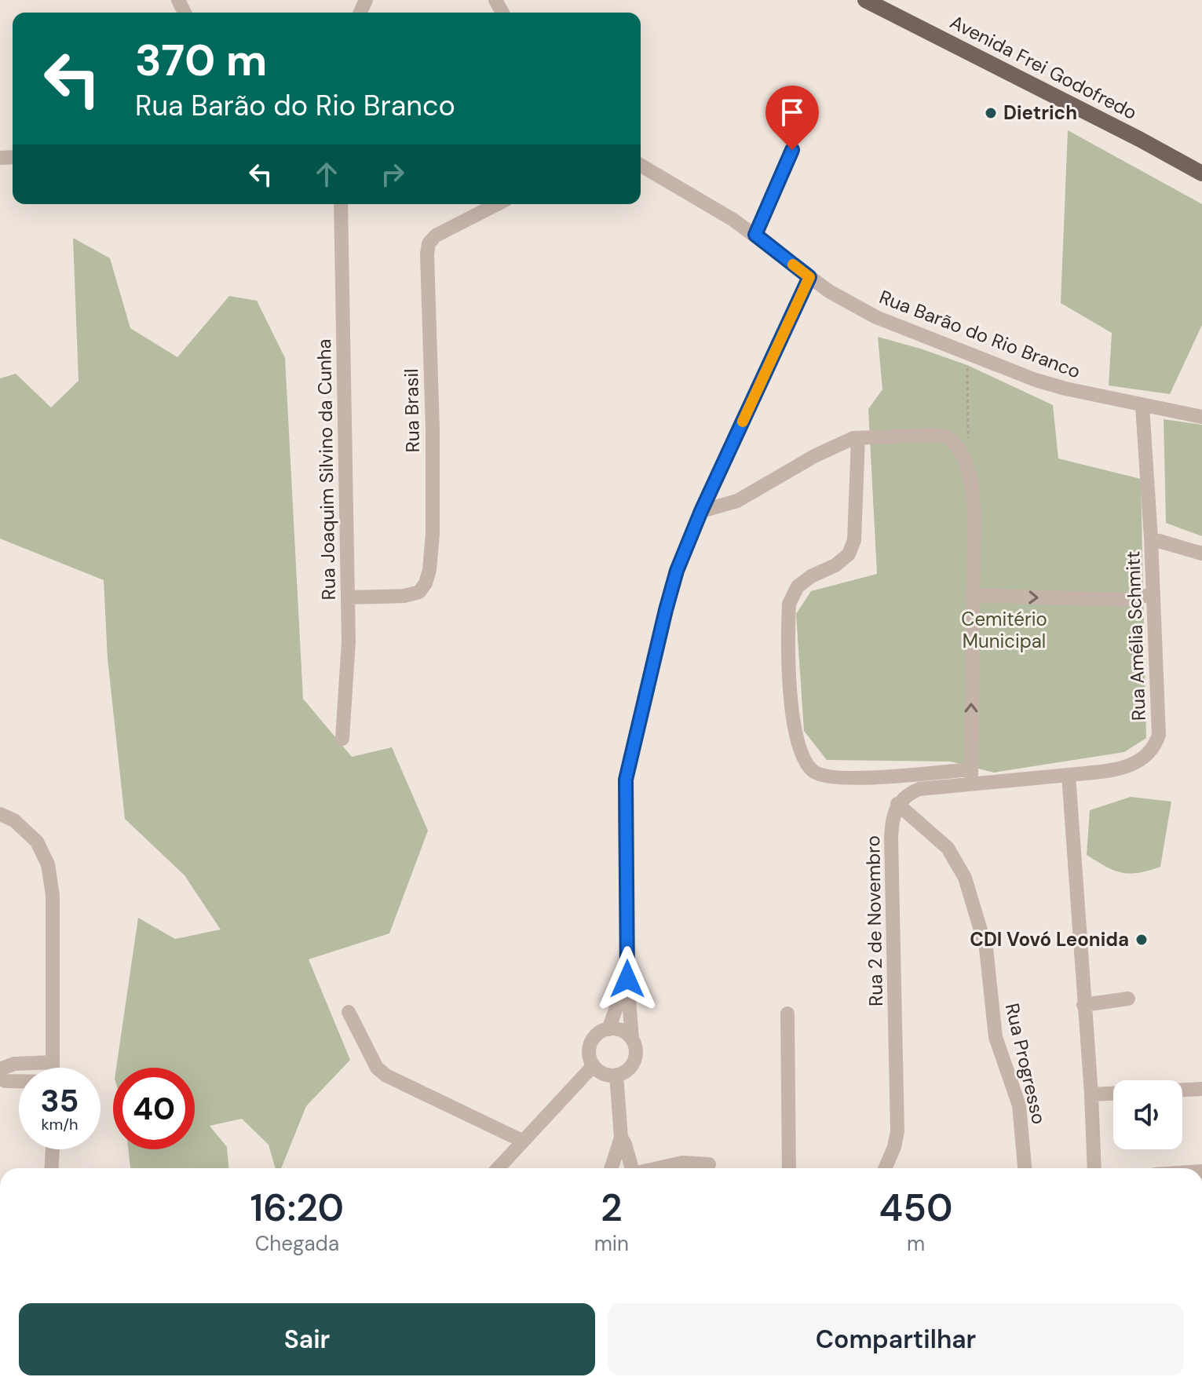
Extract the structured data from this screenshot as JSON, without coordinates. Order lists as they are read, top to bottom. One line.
{"streets":{"main road":["Avenida Frei Godofredo"],"street":["Rua Barão do Rio Branco","Rua Brasil","Rua Joaquim Silvino da Cunha","Rua Amélia Schmitt","Rua 2 de Novembro","Rua Progresso"]},"crossings":[["Rua Barão do Rio Branco","Rua Amélia Schmitt"],["Rua Brasil","Rua Joaquim Silvino da Cunha"],["Rua 2 de Novembro","Rua Progresso"]],"parks":["Cemitério Municipal"],"places":["Dietrich","CDI Vovó Leonida"],"page":{"turn":["370 m","Rua Barão do Rio Branco"],"speed":"35 km/h","limit":"40","eta":["16:20","Chegada","2","min","450","m"],"buttons":["Sair","Compartilhar"]}}
